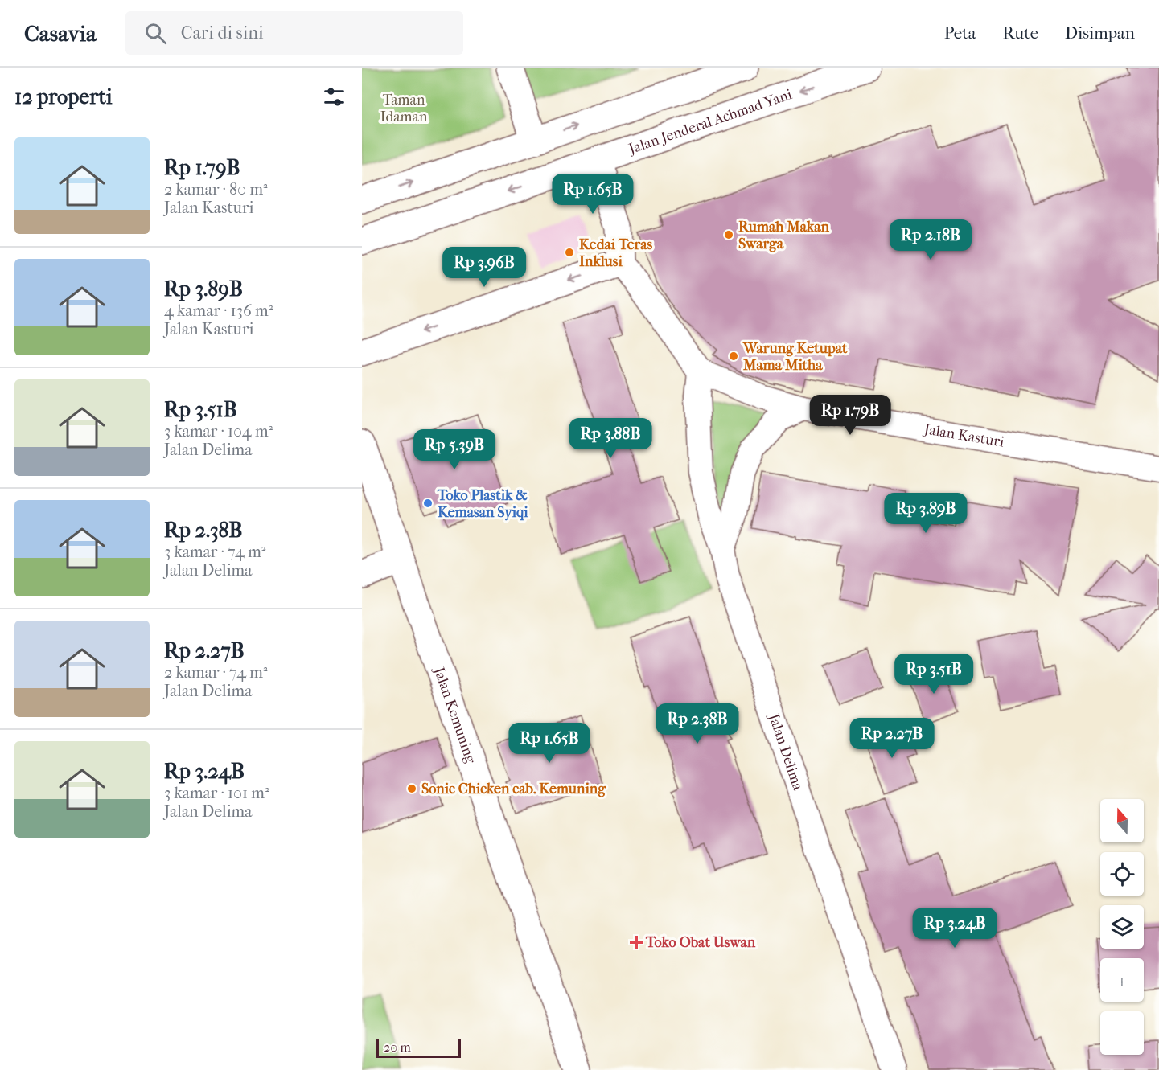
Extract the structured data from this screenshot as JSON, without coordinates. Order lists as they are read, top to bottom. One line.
{"streets":{"main road":["Jalan Jenderal Achmad Yani","Jalan Kemuning"],"street":["Jalan Kasturi","Jalan Delima"]},"crossings":[["Jalan Kasturi","Jalan Delima"]],"parks":["Taman Idaman"],"places":{"other":["Rumah Makan Swarga","Kedai Teras Inklusi","Warung Ketupat Mama Mitha","Toko Plastik & Kemasan Syiqi","Sonic Chicken cab. Kemuning"],"health":["Toko Obat Uswan"]},"scale_bar":"20 m","north":"top","page":{"header":"Casavia","search":"Cari di sini","nav":["Peta","Rute","Disimpan"],"heading":"12 properti","list":[{"name":"Rp 1.79B","note":"2 kamar · 80 m² · Jalan Kasturi"},{"name":"Rp 3.89B","note":"4 kamar · 136 m² · Jalan Kasturi"},{"name":"Rp 3.51B","note":"3 kamar · 104 m² · Jalan Delima"},{"name":"Rp 2.38B","note":"3 kamar · 74 m² · Jalan Delima"},{"name":"Rp 2.27B","note":"2 kamar · 74 m² · Jalan Delima"},{"name":"Rp 3.24B","note":"3 kamar · 101 m² · Jalan Delima"}],"price":["Rp 1.65B","Rp 2.18B","Rp 3.96B","Rp 1.79B","Rp 3.88B","Rp 5.39B","Rp 3.89B","Rp 3.51B","Rp 2.38B","Rp 2.27B","Rp 1.65B","Rp 3.24B"],"map_buttons":["+","−"],"scale":"20 m"}}
